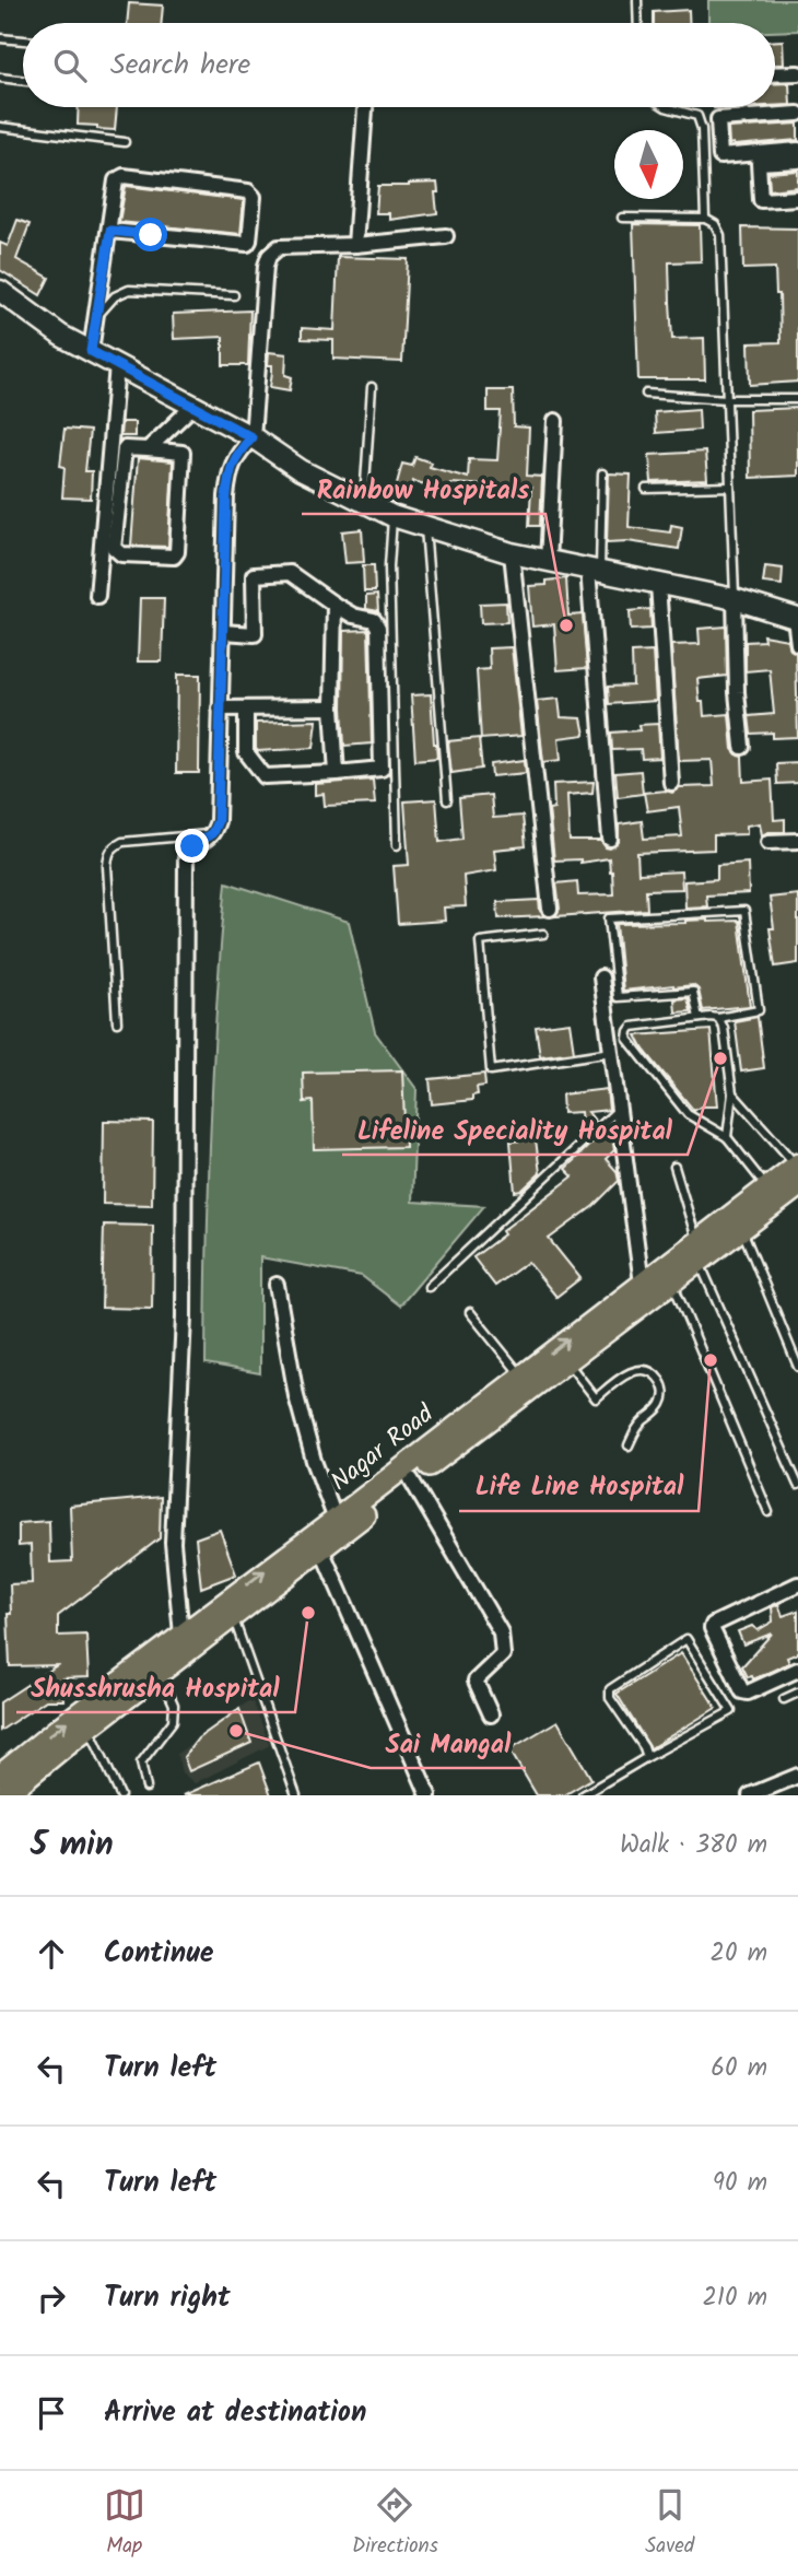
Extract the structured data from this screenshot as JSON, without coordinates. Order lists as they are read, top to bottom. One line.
{"streets":{"highway":["Nagar Road"]},"places":["Rainbow Hospitals","Lifeline Speciality Hospital","Life Line Hospital","Shusshrusha Hospital","Sai Mangal"],"north":"bottom","page":{"search":"Search here","heading":["5 min","Walk · 380 m"],"list":[["Continue","20 m"],["Turn left","60 m"],["Turn left","90 m"],["Turn right","210 m"],"Arrive at destination"],"nav":["Map","Directions","Saved"]}}
